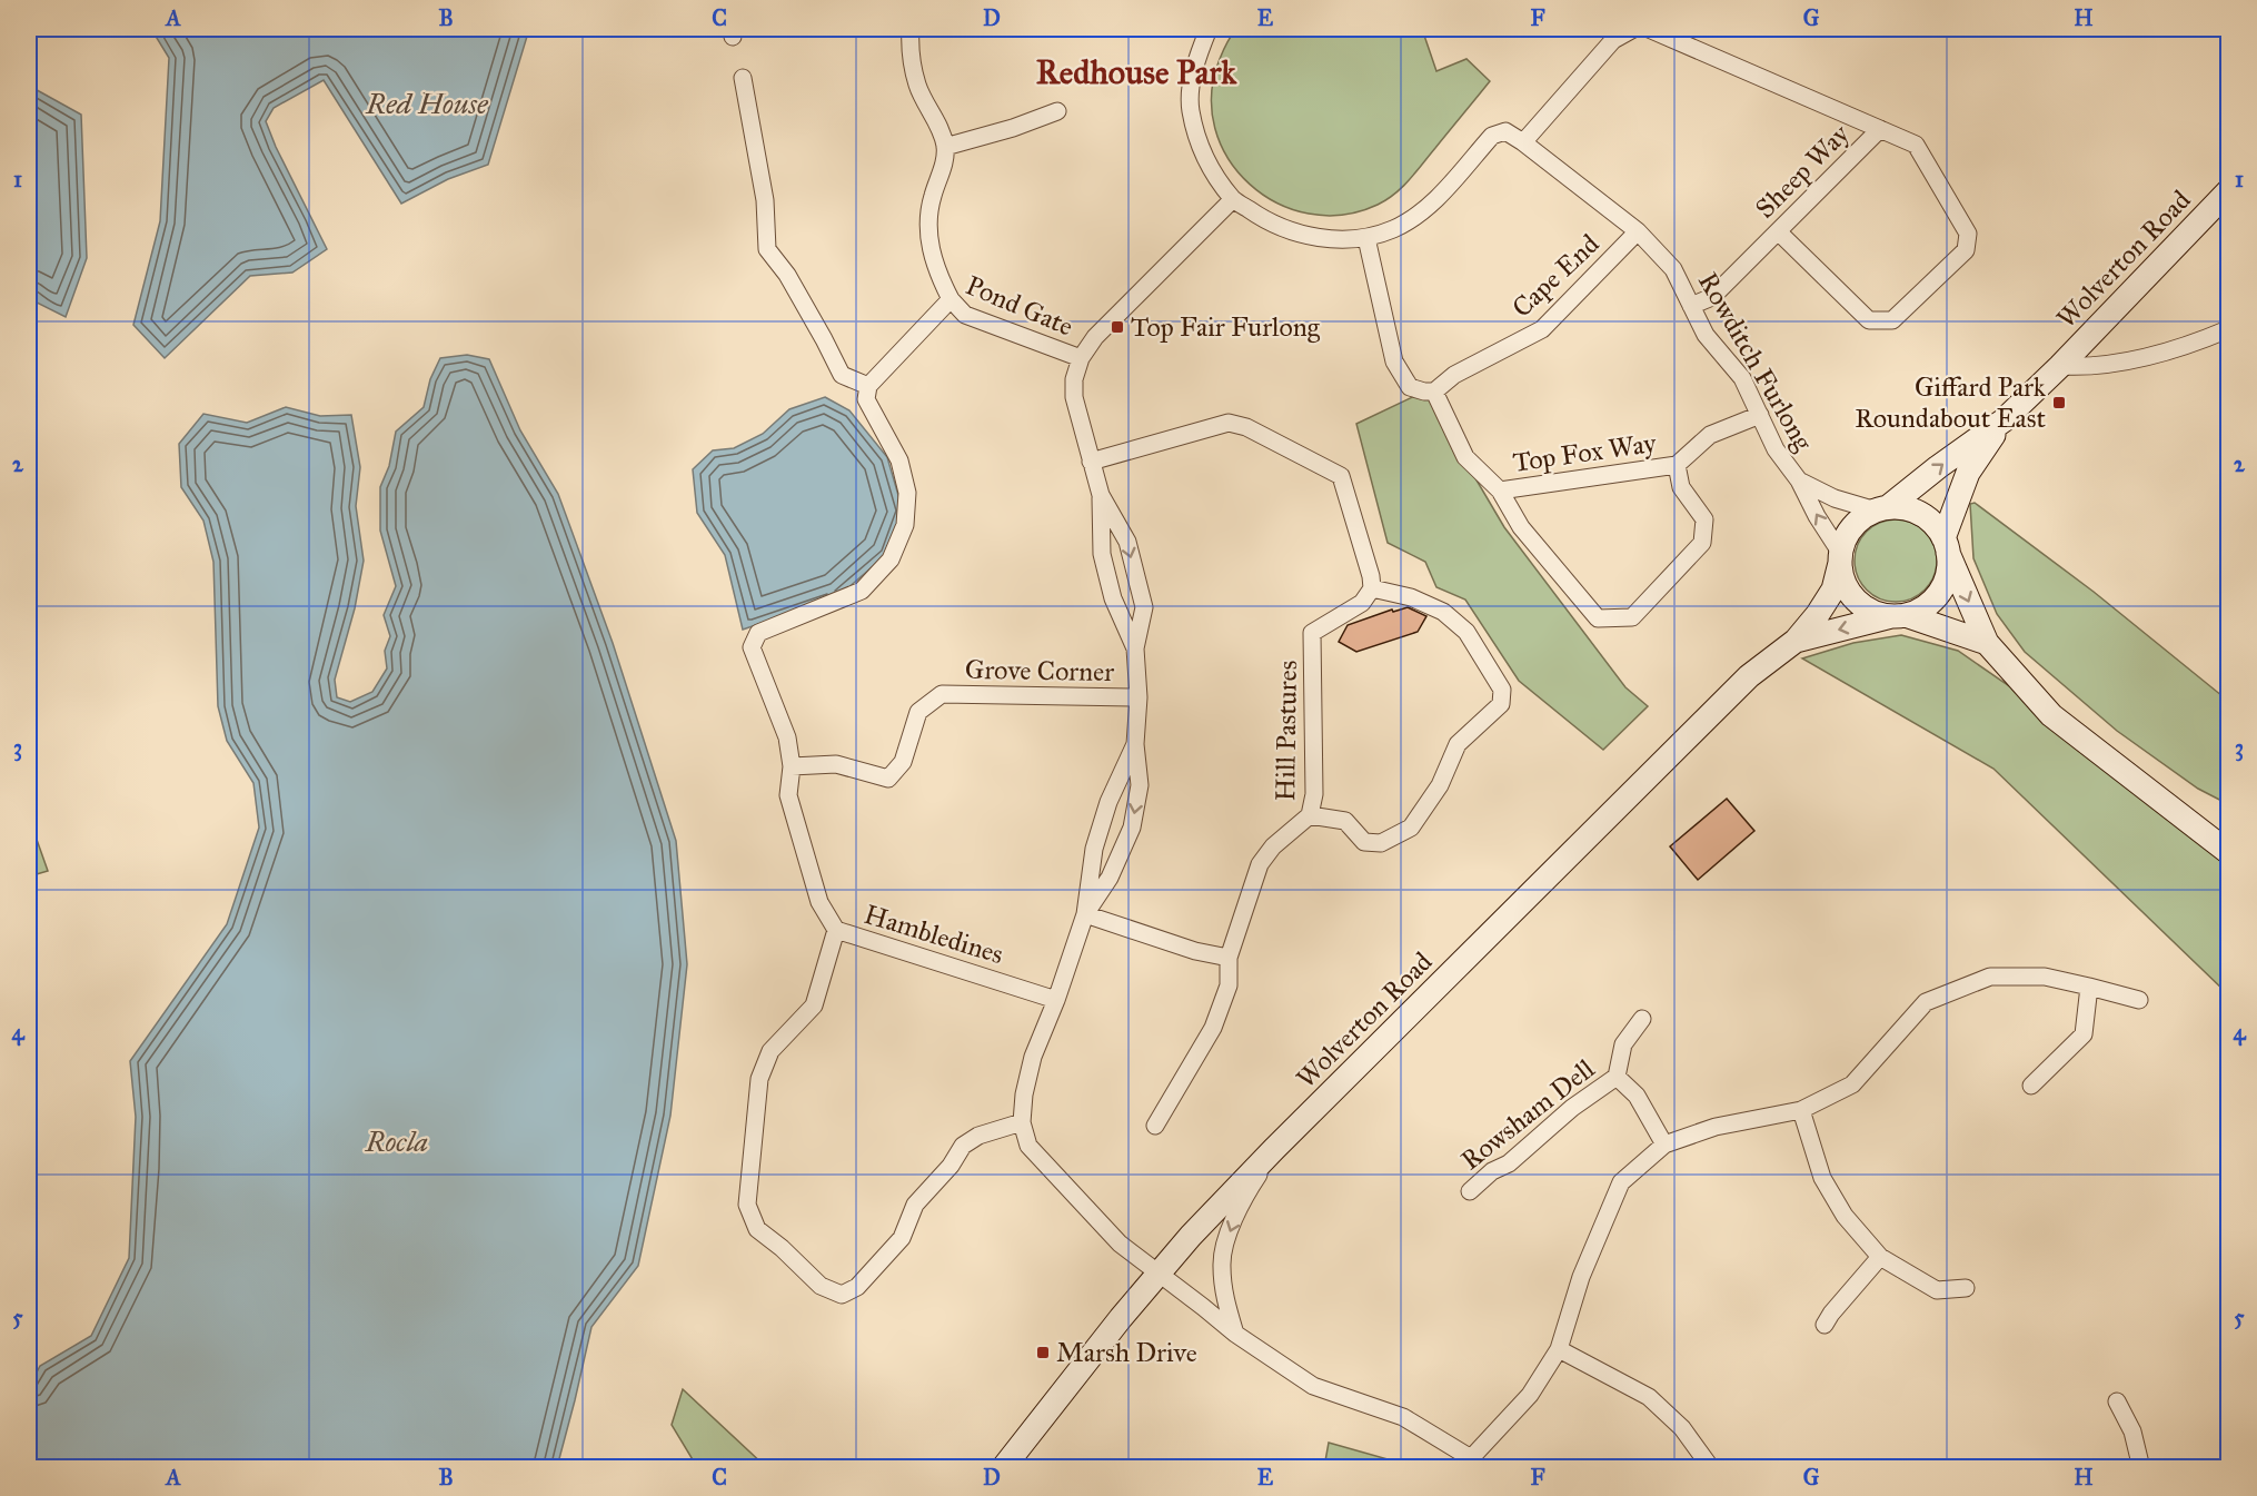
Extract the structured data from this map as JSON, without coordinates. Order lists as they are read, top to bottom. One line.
{"streets":{"street":["Sheep Way","Wolverton Road","Cape End","Pond Gate","Rowditch Furlong","Top Fox Way","Grove Corner","Hill Pastures","Hambledines","Rowsham Dell"]},"crossings":[["Sheep Way","Rowditch Furlong"],["Wolverton Road","Rowditch Furlong"],["Cape End","Rowditch Furlong"],["Pond Gate","Hambledines"],["Grove Corner","Hambledines"]],"districts":["Redhouse Park"],"water":["Red House","Rocla"],"places":{"transit":["Top Fair Furlong","Giffard Park Roundabout East","Marsh Drive"]},"grid":{"columns":["A","B","C","D","E","F","G","H"],"rows":["1","2","3","4","5"]}}
